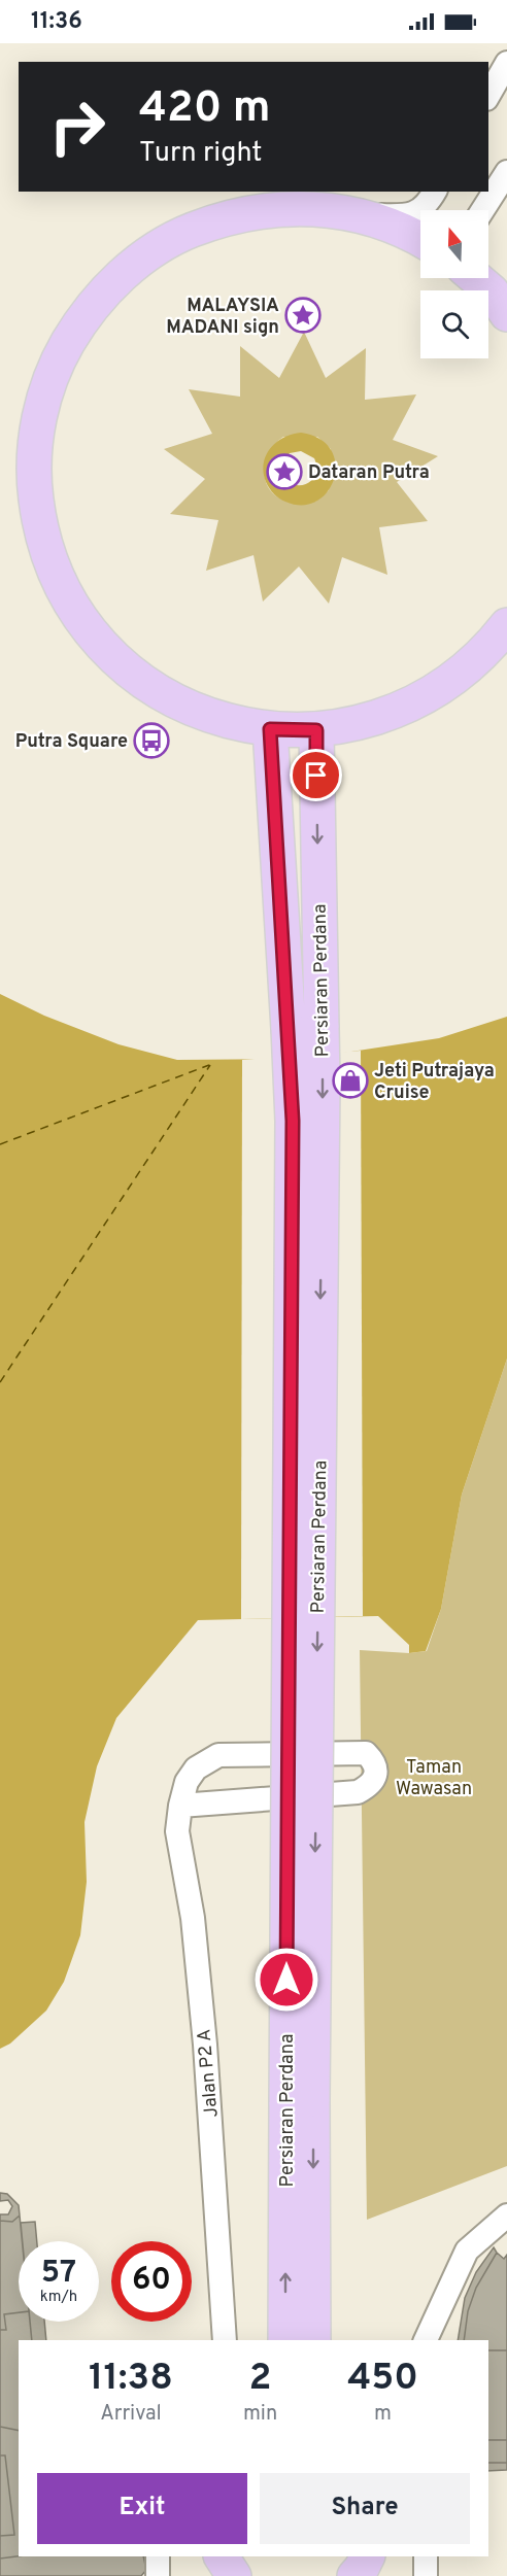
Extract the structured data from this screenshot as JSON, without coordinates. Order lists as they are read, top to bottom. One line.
{"streets":{"main road":["Persiaran Perdana"],"street":["Jalan P2 A"]},"parks":["Taman Wawasan"],"places":{"place":["MALAYSIA MADANI sign","Dataran Putra"],"bus stop":["Putra Square"],"shop":["Jeti Putrajaya Cruise"]},"north":"top","page":{"status":"11:36","turn":["420 m","Turn right"],"speed":"57 km/h","limit":"60","eta":["11:38","Arrival","2","min","450","m"],"buttons":["Exit","Share"]}}
